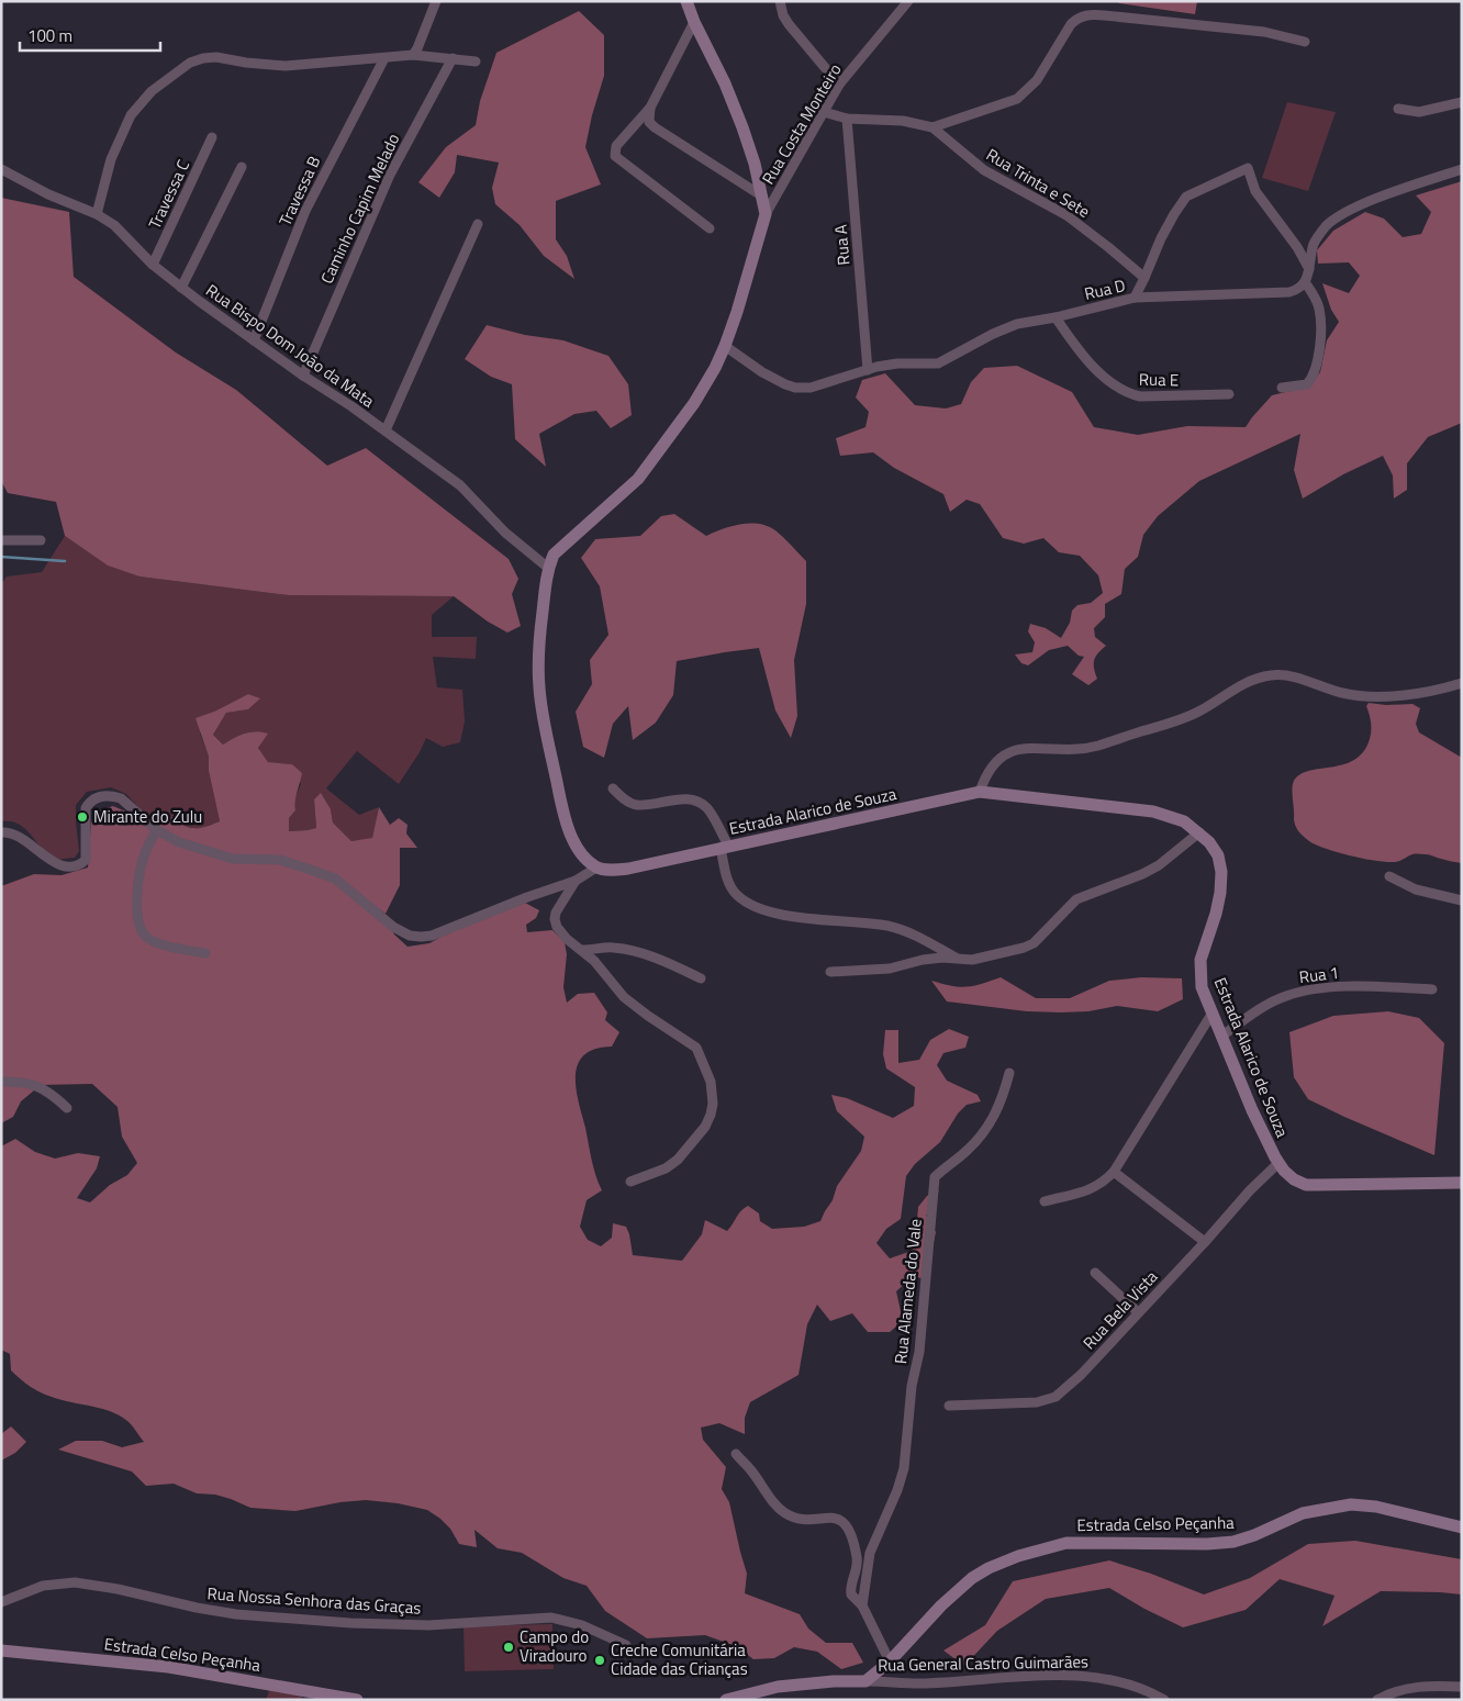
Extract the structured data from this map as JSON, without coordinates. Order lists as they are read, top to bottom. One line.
{"streets":{"main road":["Estrada Alarico de Souza","Estrada Celso Peçanha"],"street":["Rua Costa Monteiro","Rua Trinta e Sete","Travessa B","Travessa C","Caminho Capim Melado","Rua A","Rua D","Rua Bispo Dom João da Mata","Rua E","Rua 1","Rua Alameda do Vale","Rua Bela Vista","Rua Nossa Senhora das Graças","Rua General Castro Guimarães"]},"crossings":[["Rua Costa Monteiro","Rua Trinta e Sete"],["Rua Trinta e Sete","Rua A"],["Travessa B","Rua Bispo Dom João da Mata"],["Travessa C","Rua Bispo Dom João da Mata"],["Caminho Capim Melado","Rua Bispo Dom João da Mata"],["Rua A","Rua D"],["Rua D","Rua E"],["Estrada Alarico de Souza","Rua 1"],["Estrada Alarico de Souza","Rua Bela Vista"],["Estrada Celso Peçanha","Rua General Castro Guimarães"]],"places":["Mirante do Zulu","Campo do Viradouro","Creche Comunitária Cidade das Crianças"],"scale_bar":"100 m"}
